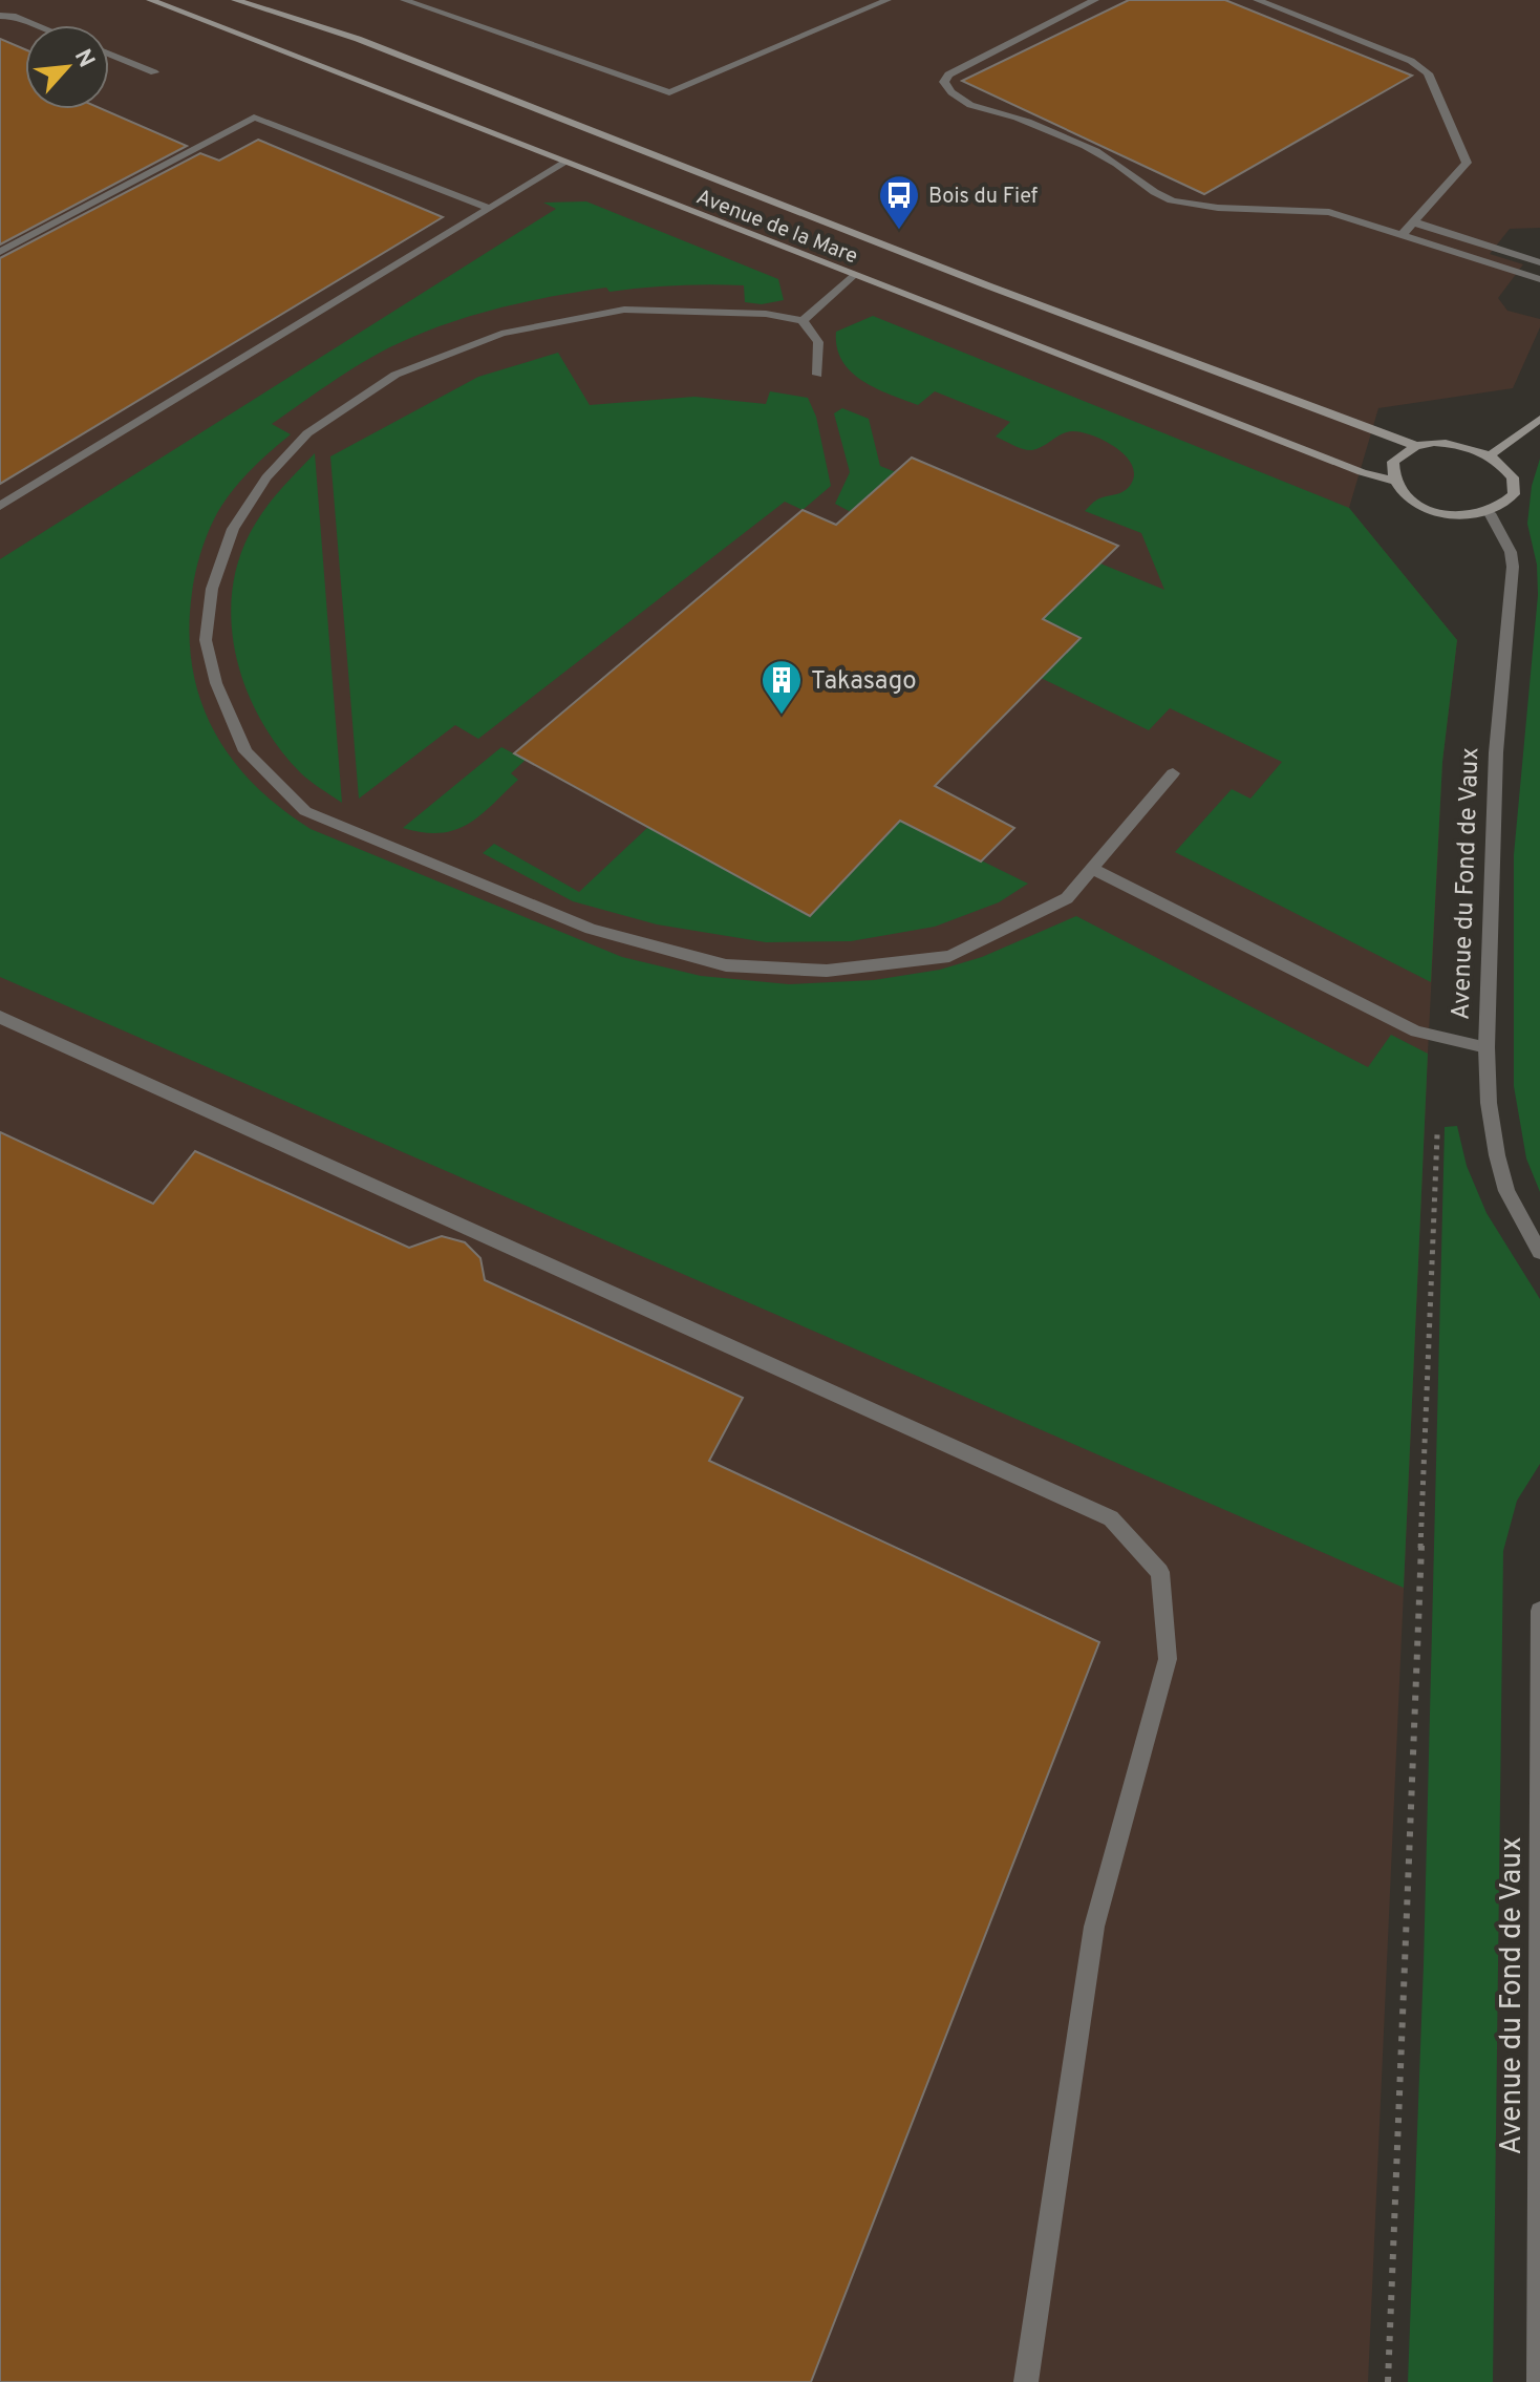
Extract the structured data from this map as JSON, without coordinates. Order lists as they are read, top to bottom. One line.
{"streets":{"street":["Avenue de la Mare","Avenue du Fond de Vaux"]},"crossings":[["Avenue de la Mare","Avenue du Fond de Vaux"]],"places":{"bus stop":["Bois du Fief"],"building":["Takasago"]},"north":"top right"}
